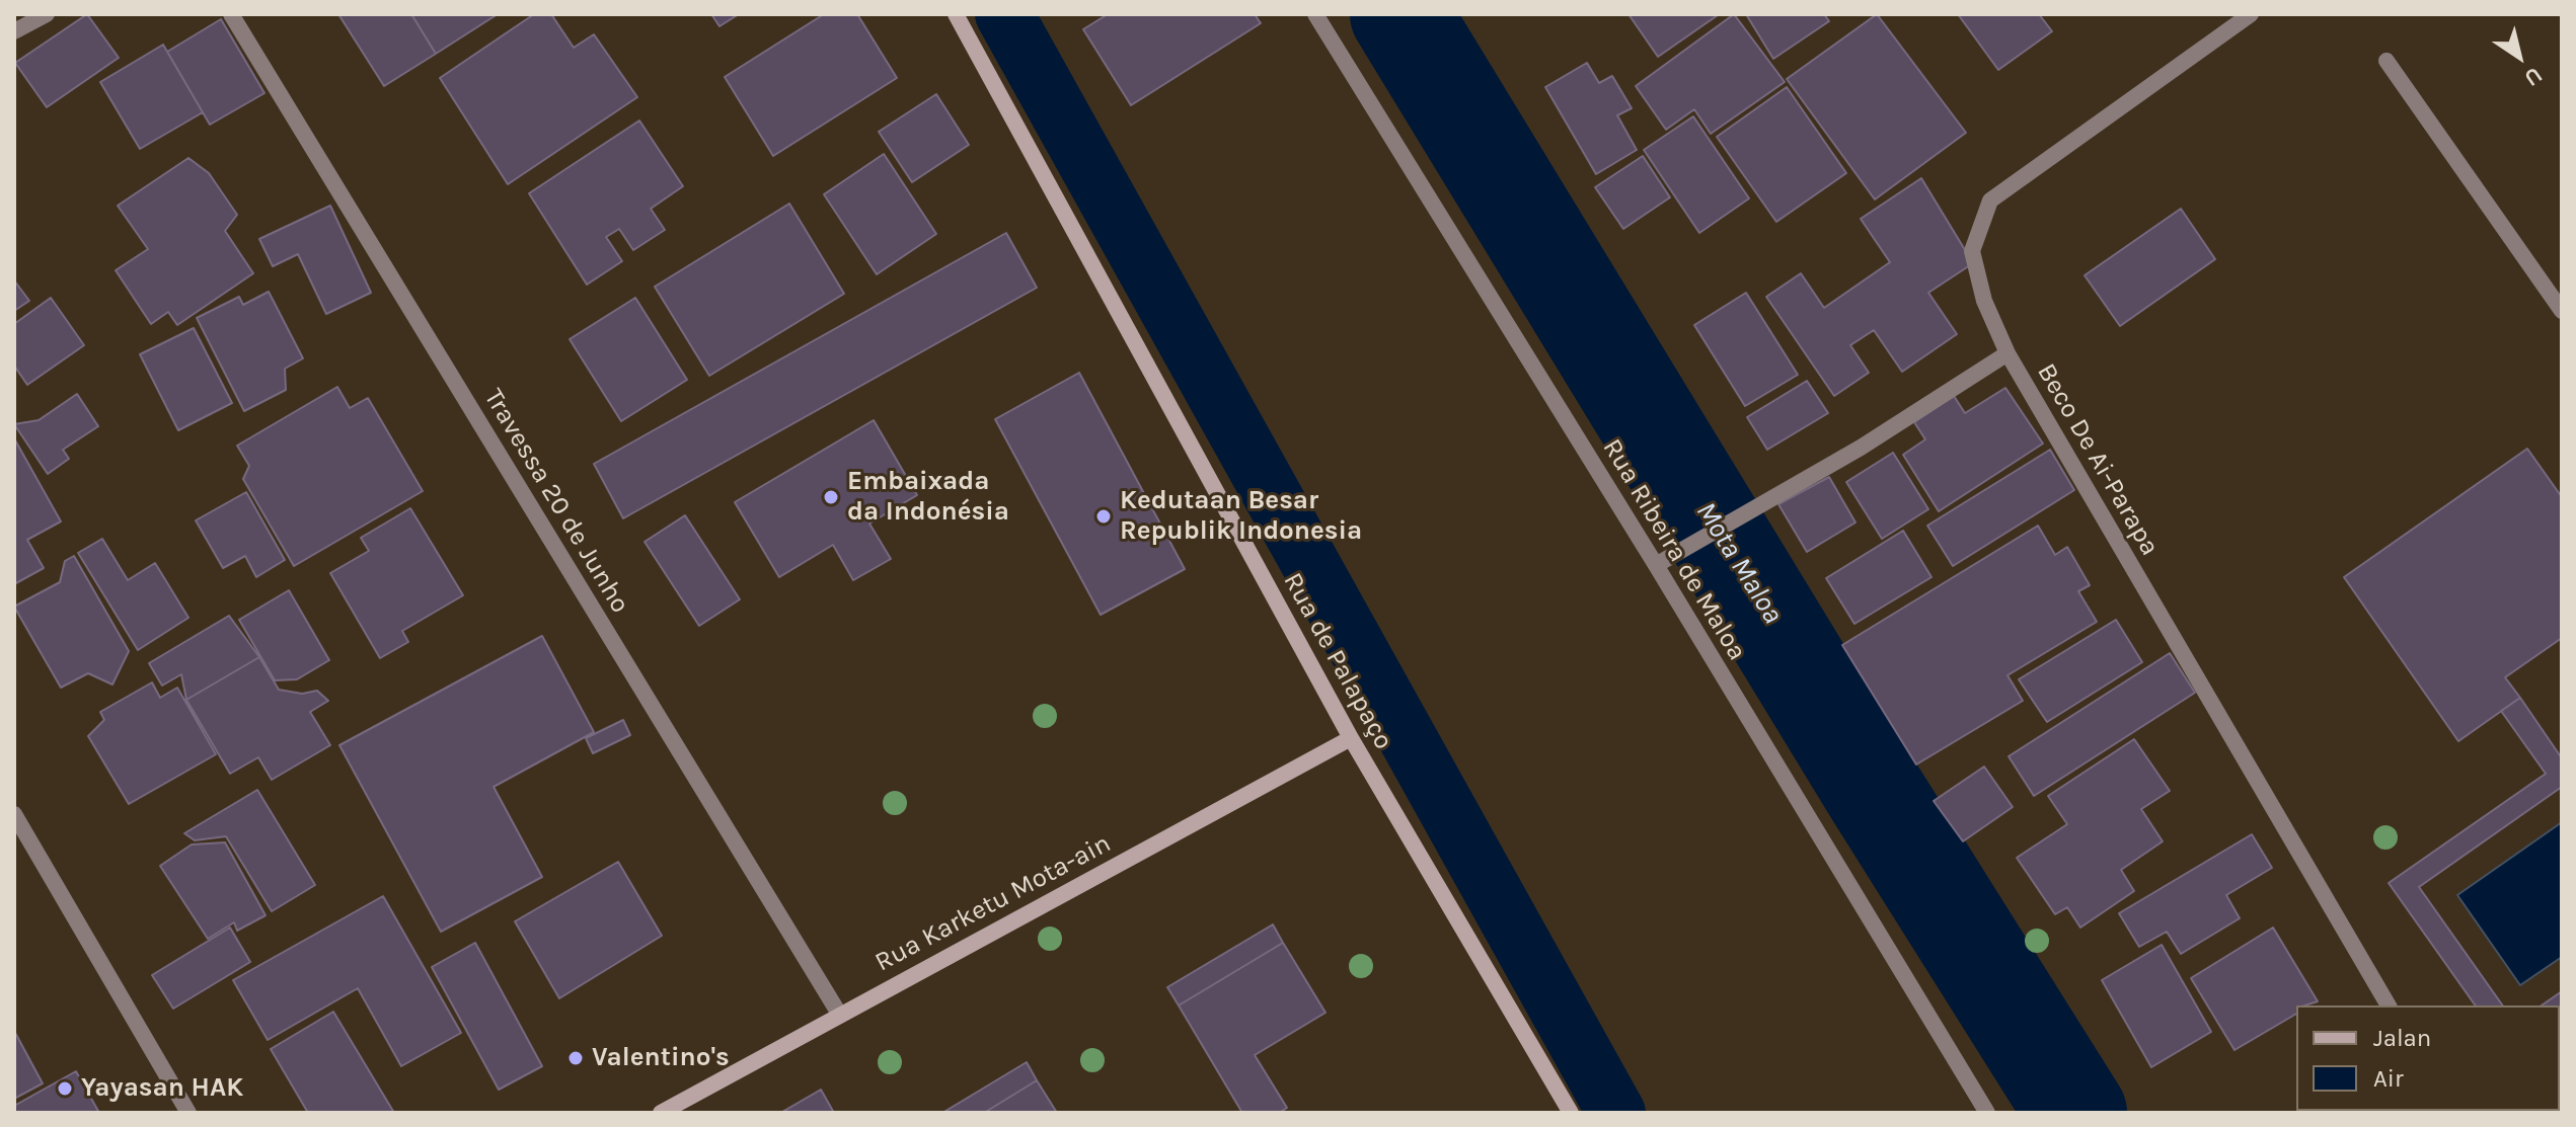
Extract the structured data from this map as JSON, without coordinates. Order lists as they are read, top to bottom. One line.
{"streets":{"street":["Beco De Ai-Parapa","Travessa 20 de Junho","Rua Ribeira de Maloa","Rua de Palapaço","Rua Karketu Mota-ain"]},"crossings":[["Travessa 20 de Junho","Rua Karketu Mota-ain"],["Rua de Palapaço","Rua Karketu Mota-ain"]],"water":["Mota Maloa"],"places":["Embaixada da Indonésia","Kedutaan Besar Republik Indonesia","Valentino's","Yayasan HAK"],"legend":["Jalan","Air"],"north":"bottom right"}
